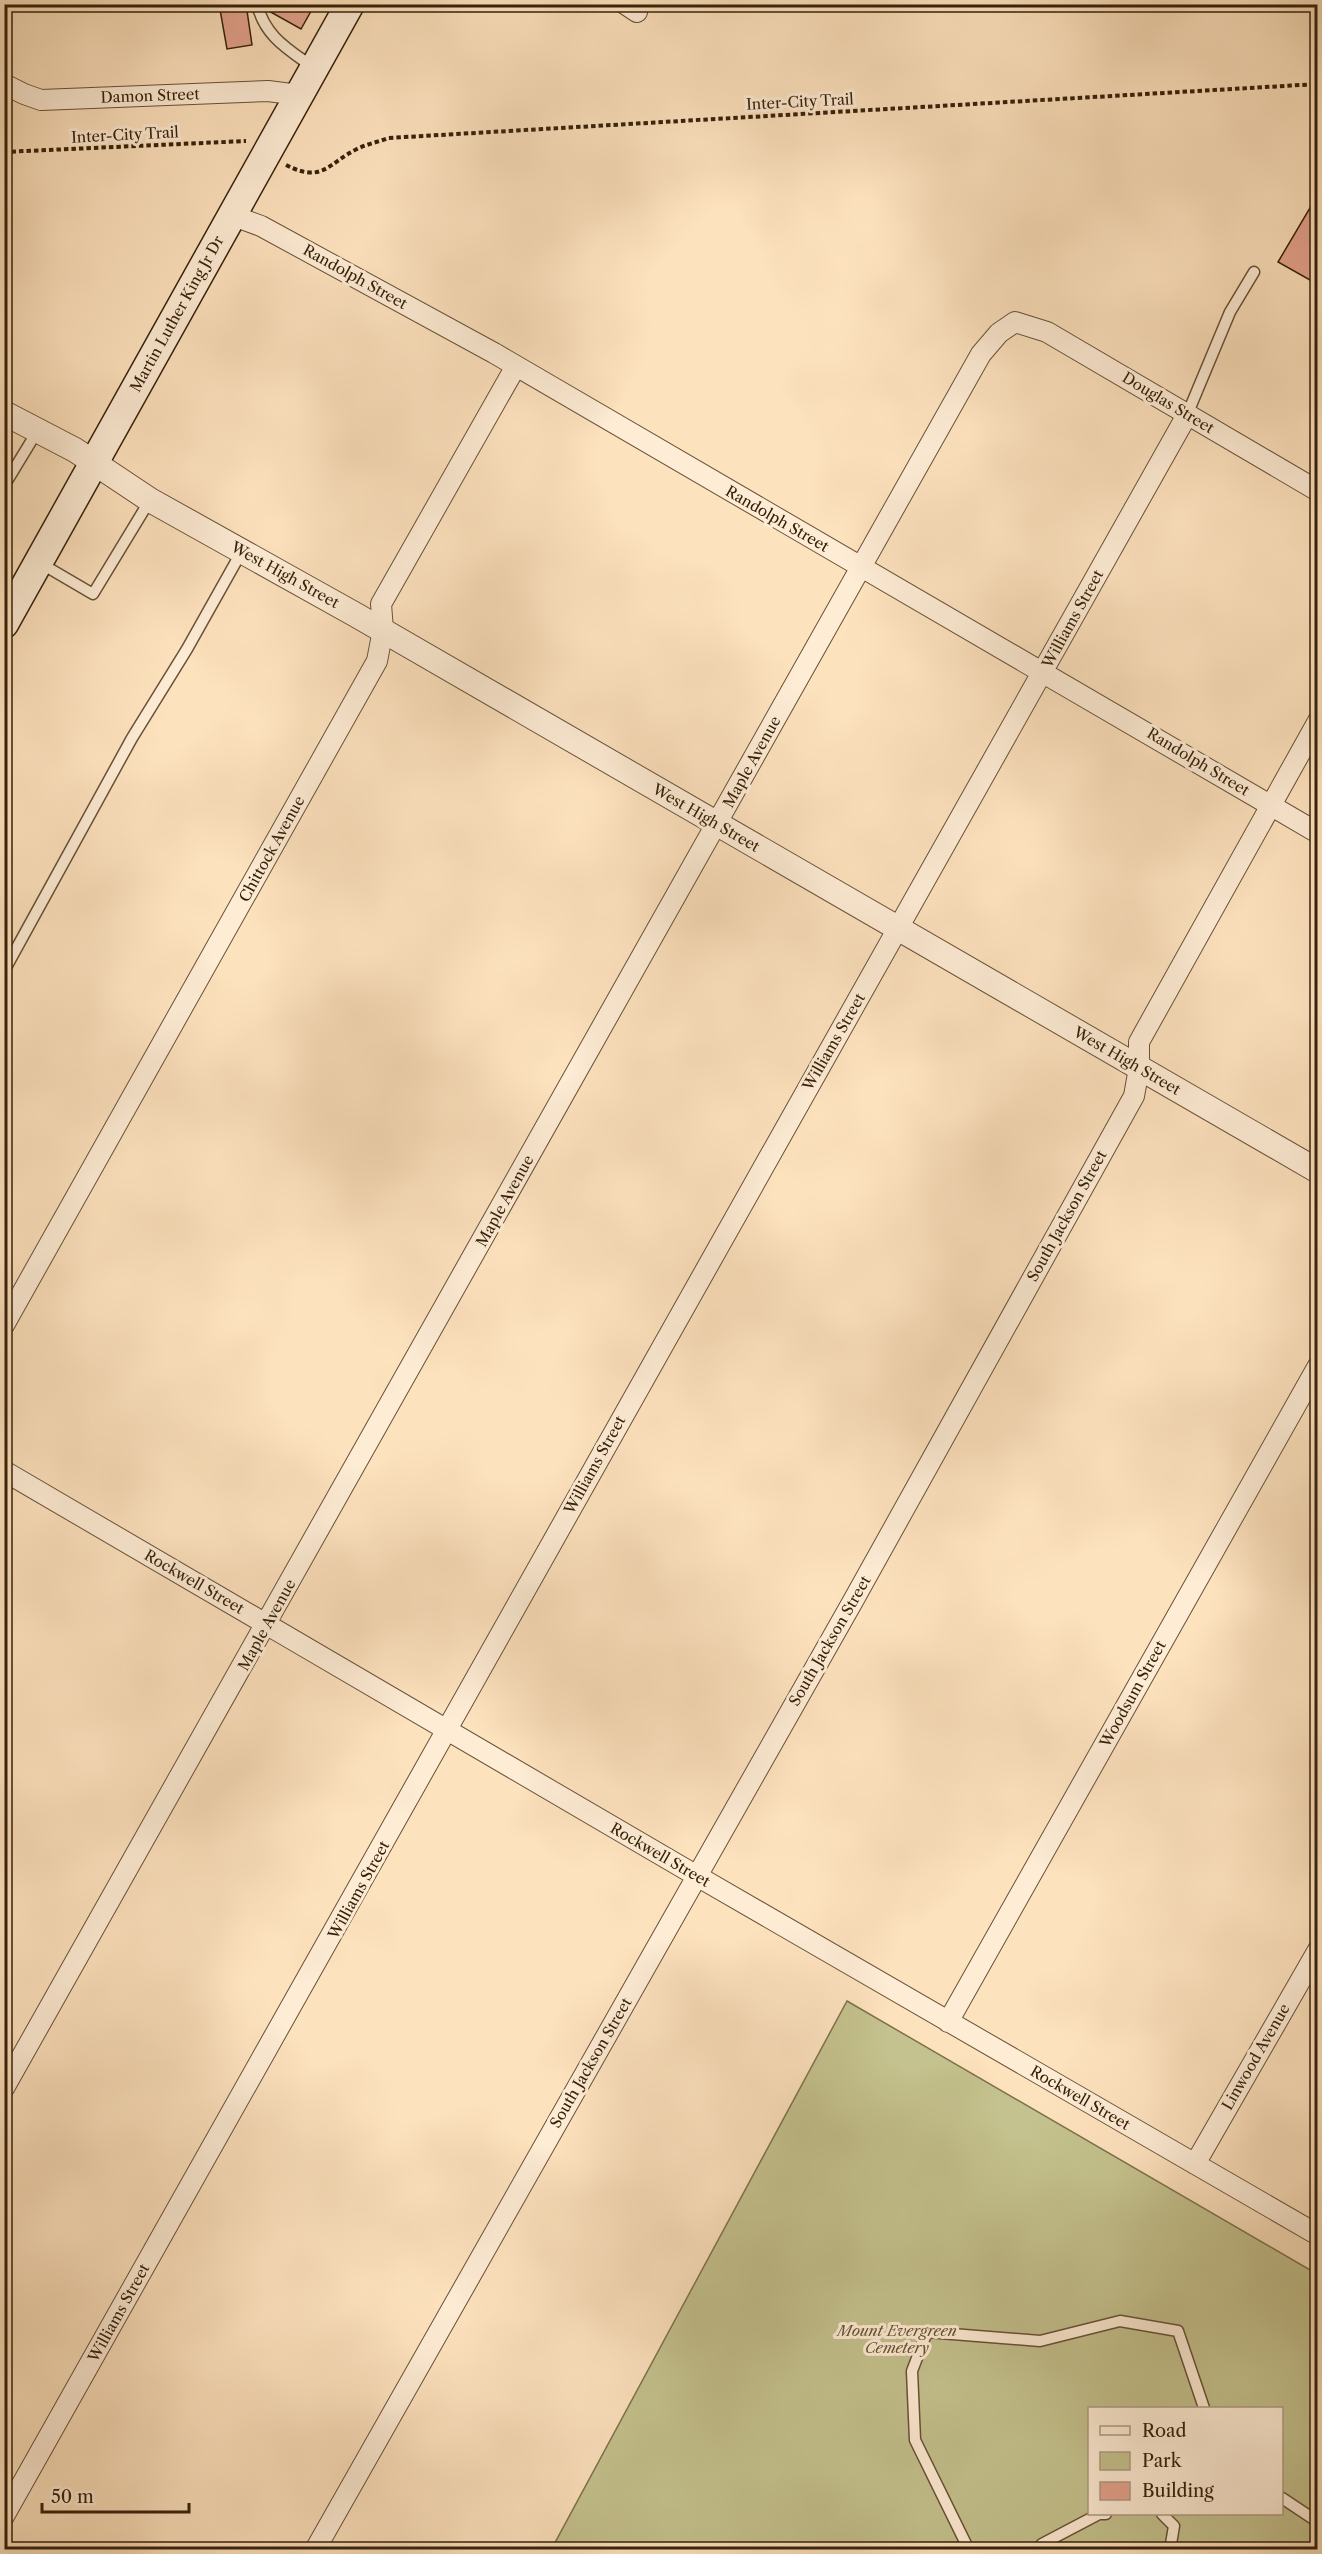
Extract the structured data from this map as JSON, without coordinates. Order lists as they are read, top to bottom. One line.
{"streets":{"main road":["Martin Luther King Jr Dr"],"street":["Damon Street","Randolph Street","Douglas Street","West High Street","Williams Street","Maple Avenue","Chittock Avenue","South Jackson Street","Rockwell Street","Woodsum Street","Linwood Avenue"],"path":["Inter-City Trail"]},"crossings":[["Damon Street","Martin Luther King Jr Dr"],["Randolph Street","Martin Luther King Jr Dr"],["Randolph Street","Williams Street"],["Randolph Street","Maple Avenue"],["Randolph Street","Chittock Avenue"],["Randolph Street","South Jackson Street"],["Martin Luther King Jr Dr","West High Street"],["Douglas Street","Williams Street"],["Douglas Street","Maple Avenue"],["West High Street","Williams Street"],["West High Street","Maple Avenue"],["West High Street","Chittock Avenue"],["West High Street","South Jackson Street"],["Williams Street","Rockwell Street"],["Maple Avenue","Rockwell Street"],["South Jackson Street","Rockwell Street"],["Rockwell Street","Woodsum Street"],["Rockwell Street","Linwood Avenue"]],"parks":["Mount Evergreen Cemetery"],"legend":["Road","Park","Building"],"scale_bar":"50 m"}
